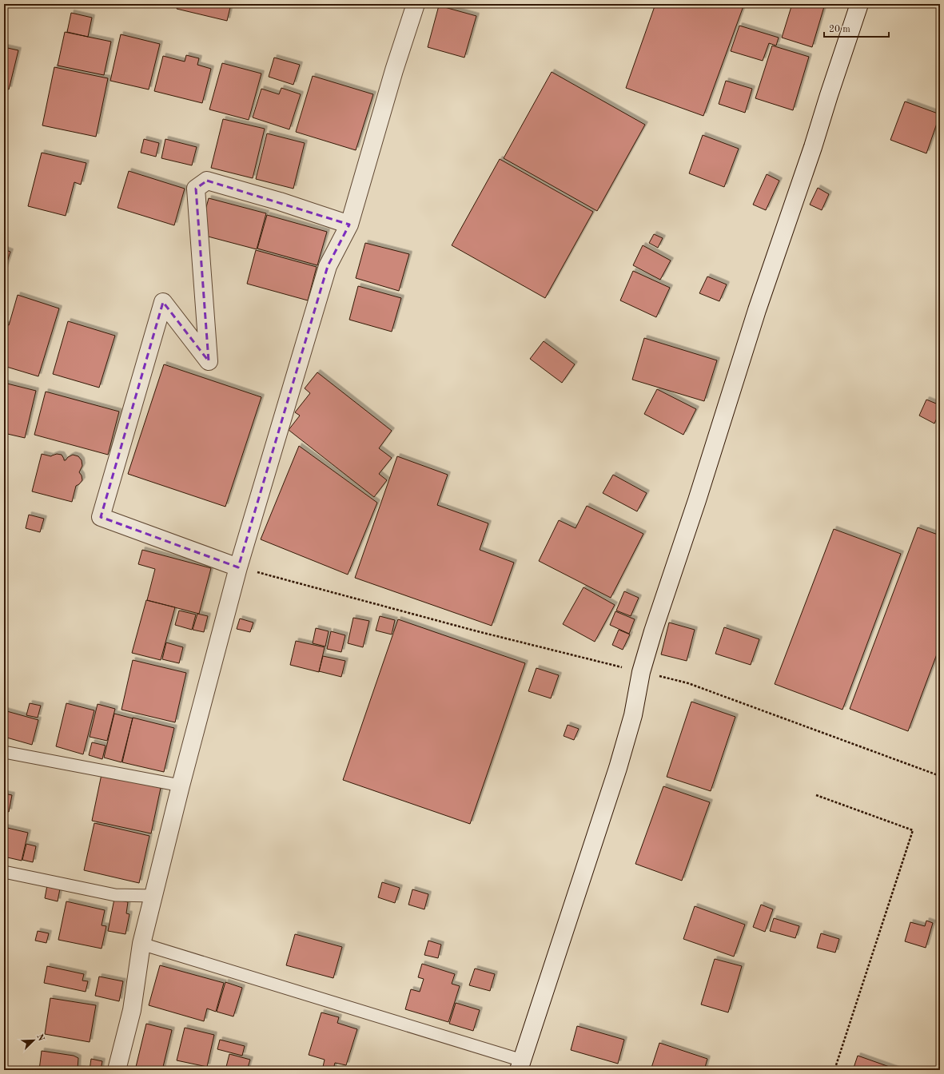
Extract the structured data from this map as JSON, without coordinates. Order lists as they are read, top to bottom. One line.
{"scale_bar":"20 m","north":"top right"}
